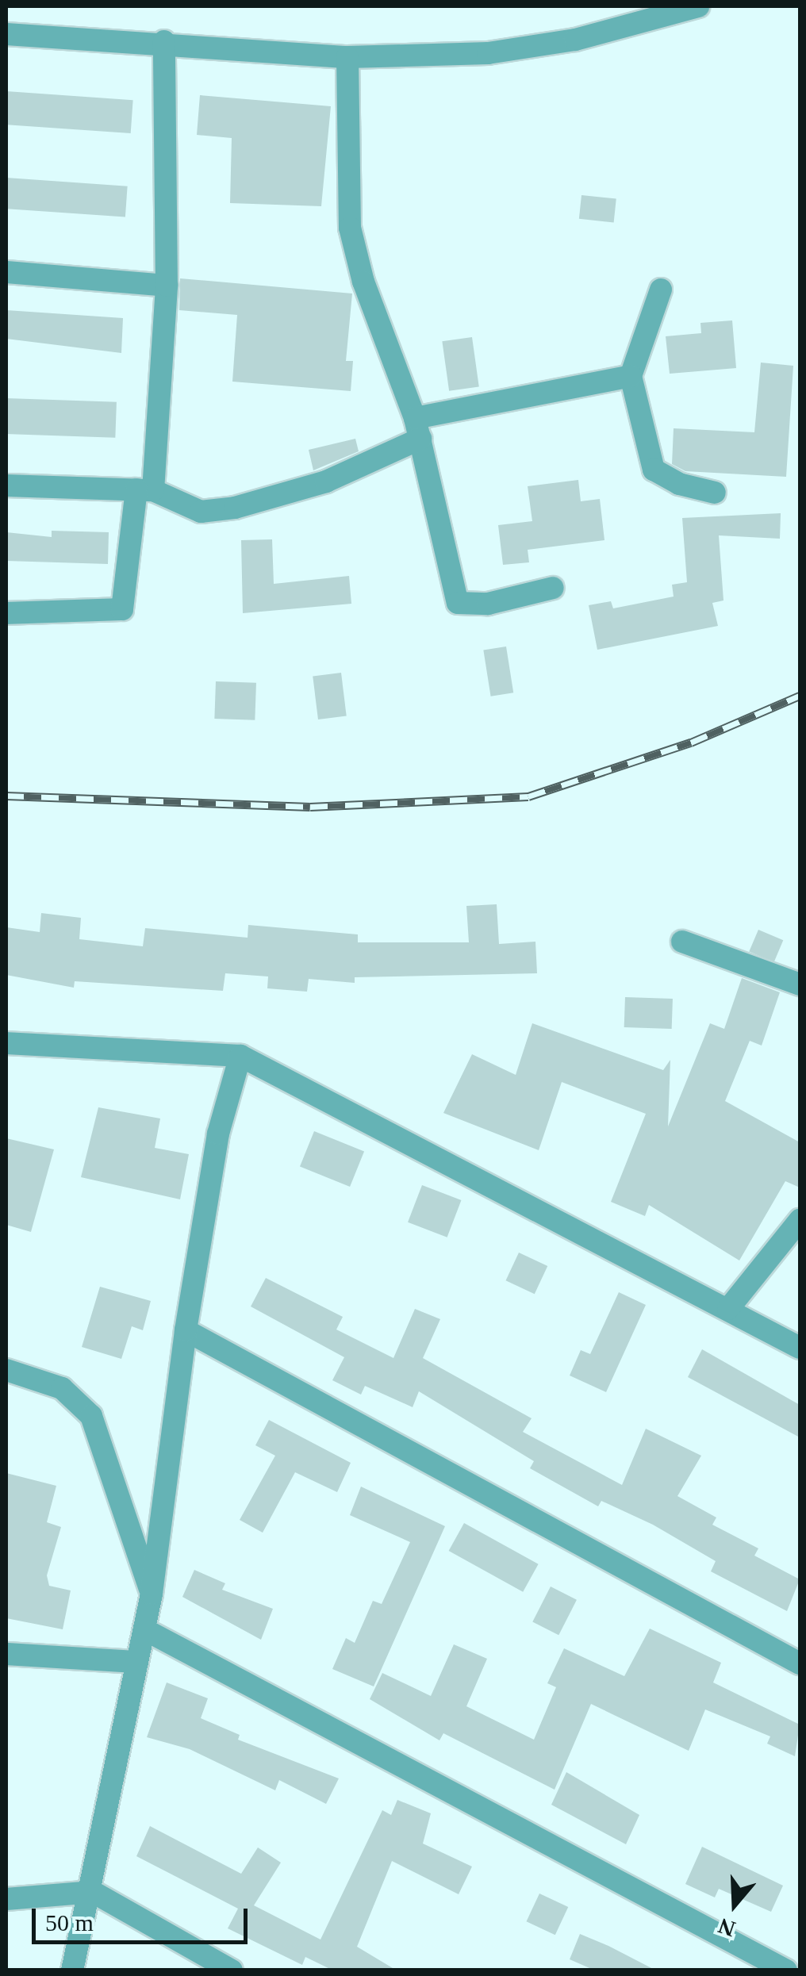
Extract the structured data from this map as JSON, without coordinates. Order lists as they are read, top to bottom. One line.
{"scale_bar":"50 m","north":"bottom"}
